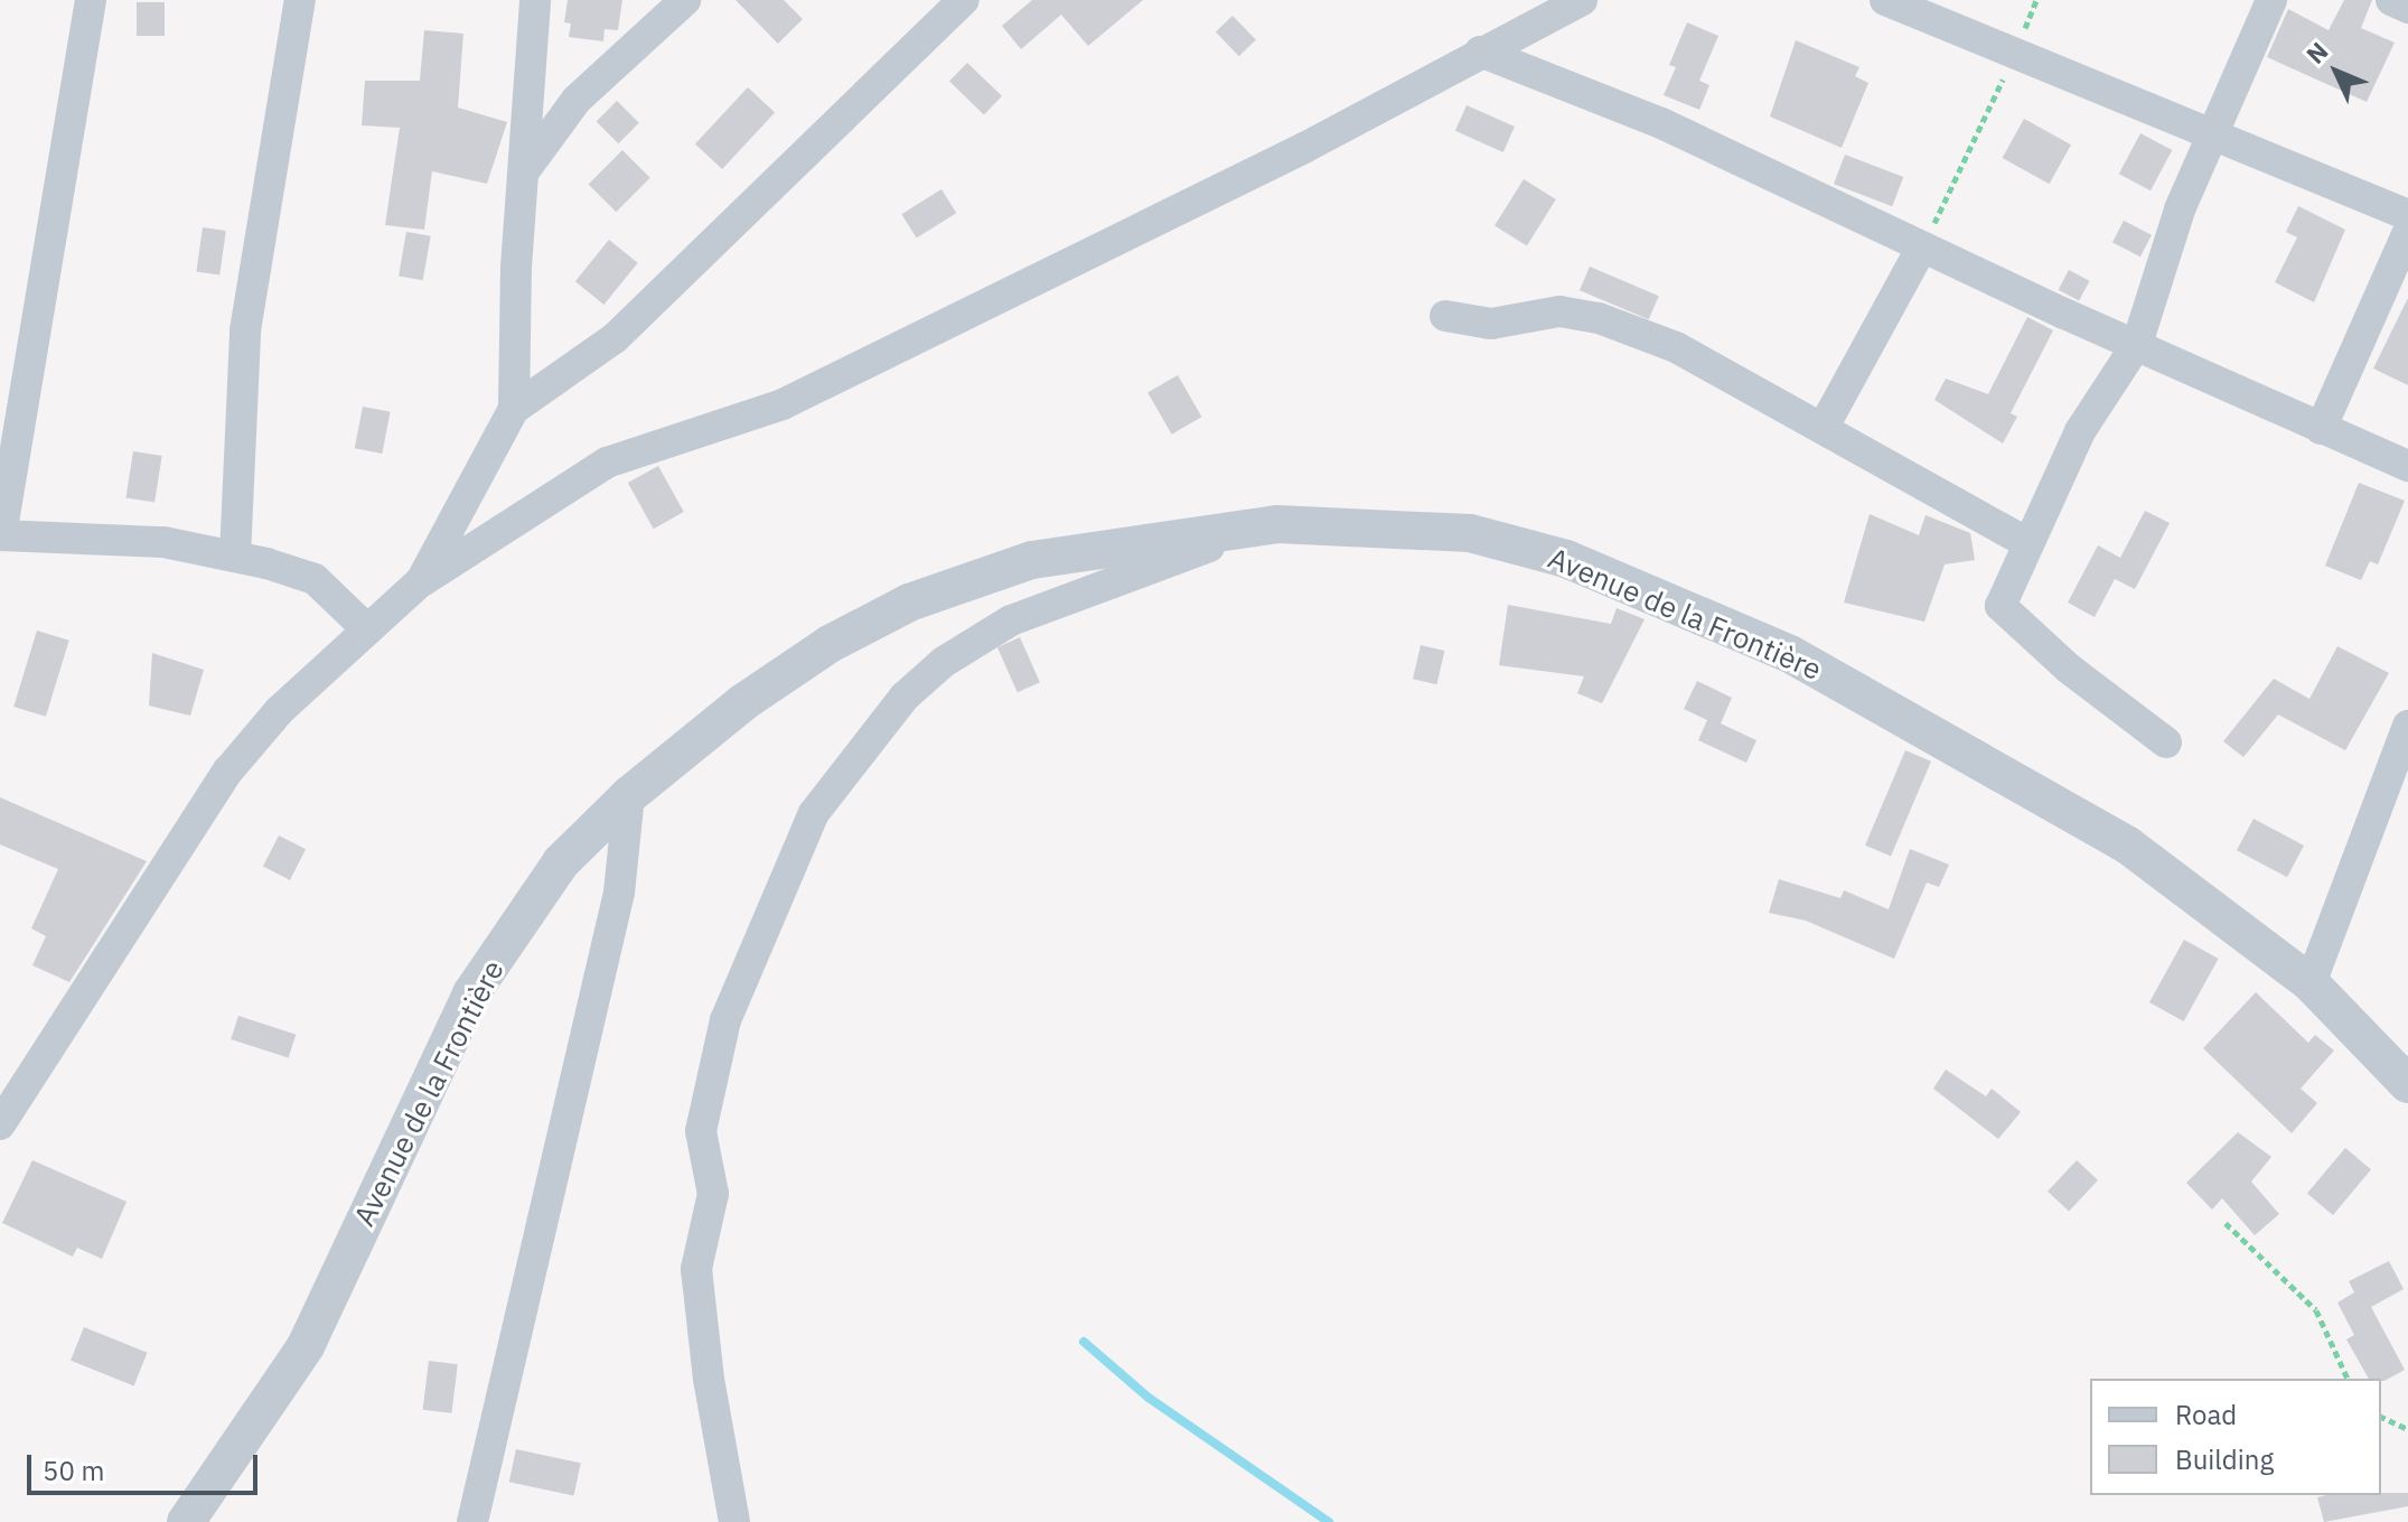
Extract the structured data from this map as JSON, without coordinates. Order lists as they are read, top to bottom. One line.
{"streets":{"street":["Avenue de la Frontière"]},"legend":["Road","Building"],"scale_bar":"50 m","north":"top left"}
